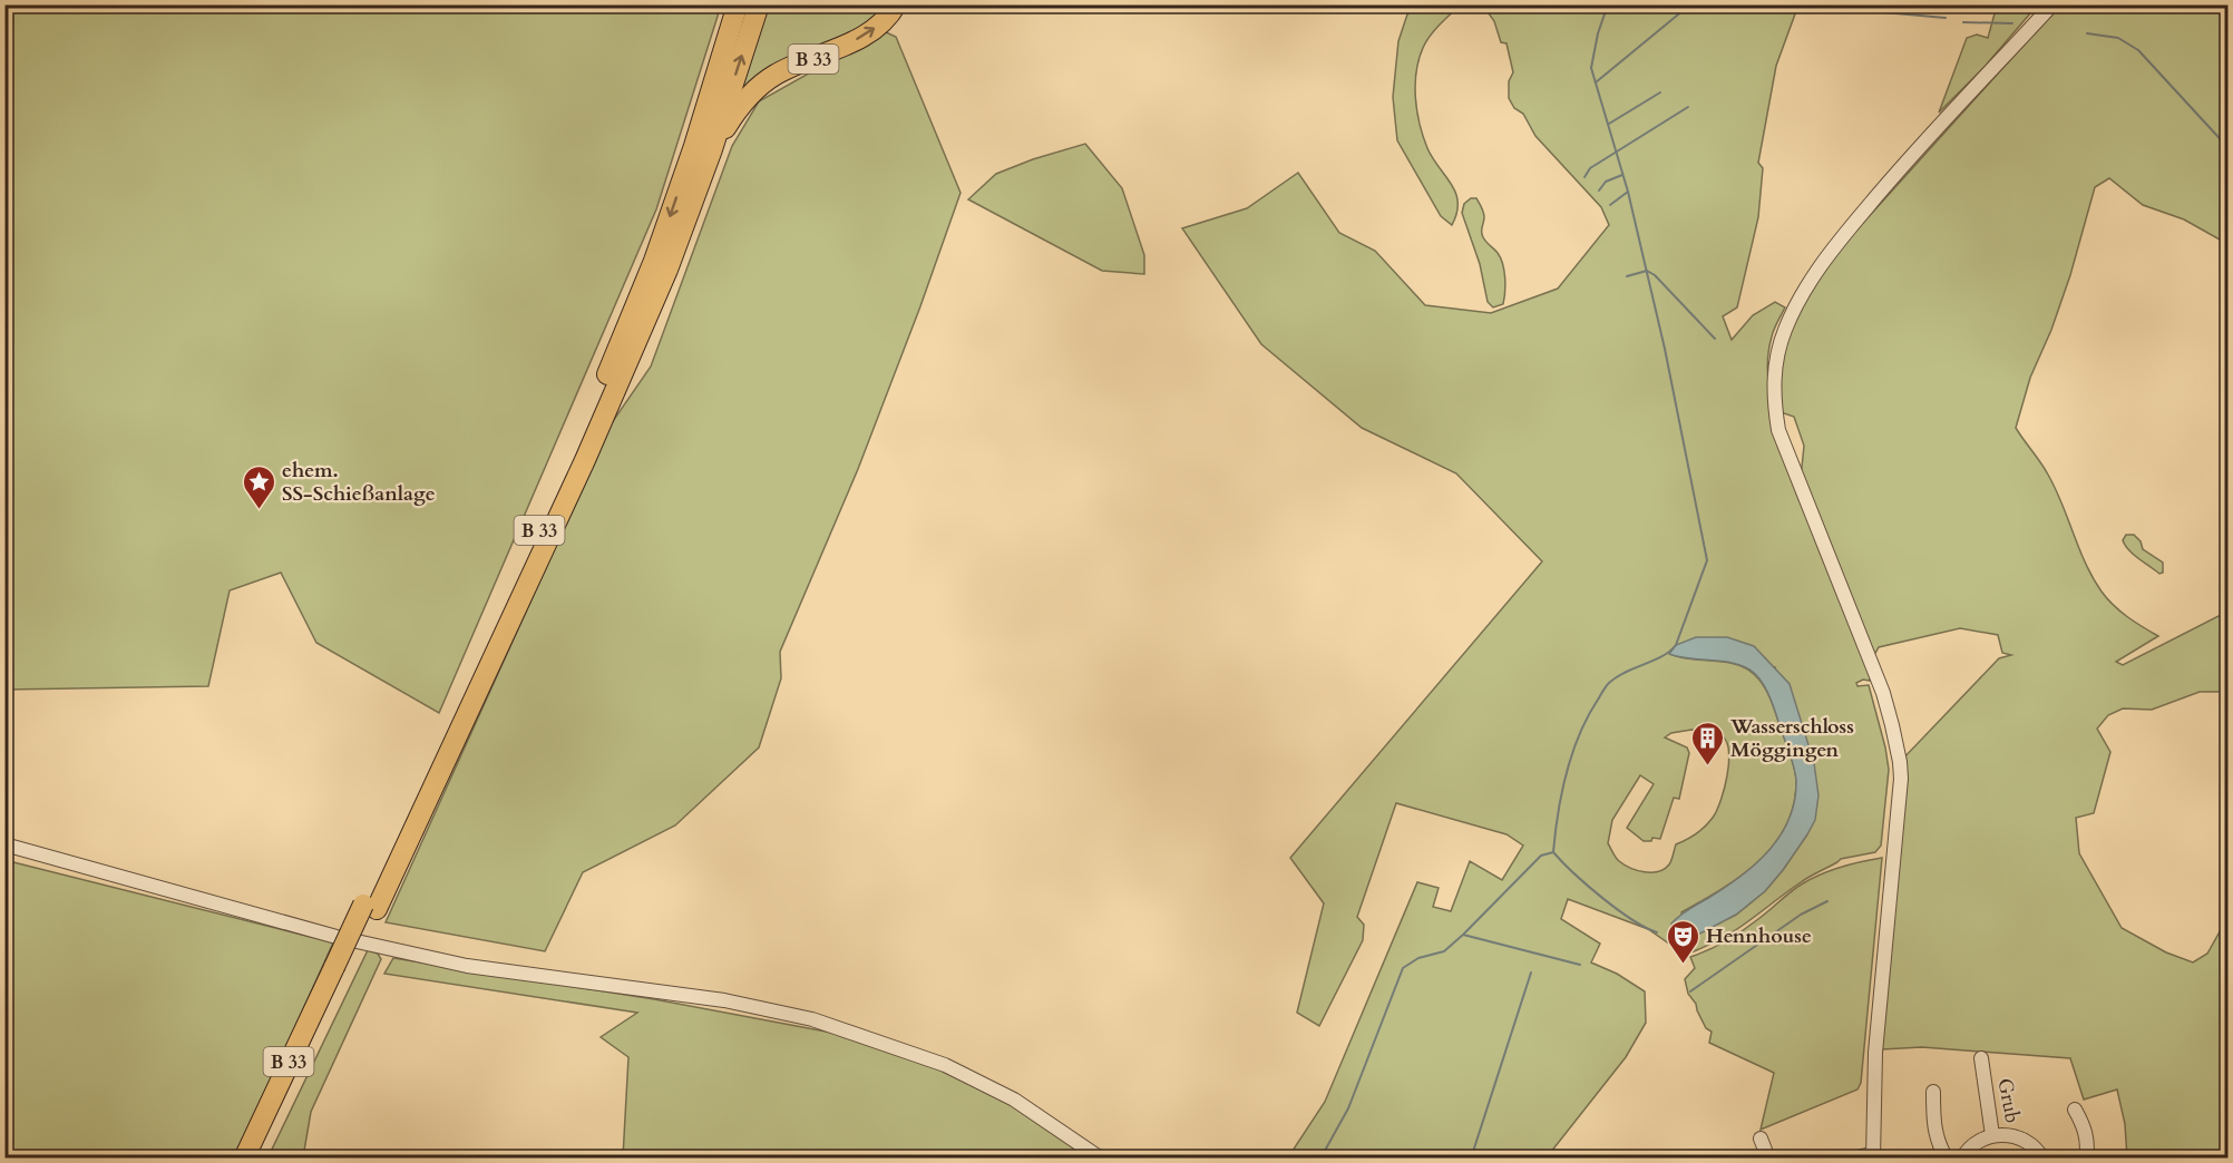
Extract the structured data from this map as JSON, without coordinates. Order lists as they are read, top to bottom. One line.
{"streets":{"highway":["B 33"],"street":["Grub"]},"places":{"place":["ehem. SS-Schießanlage"],"building":["Wasserschloss Möggingen"],"theatre":["Hennhouse"]}}
